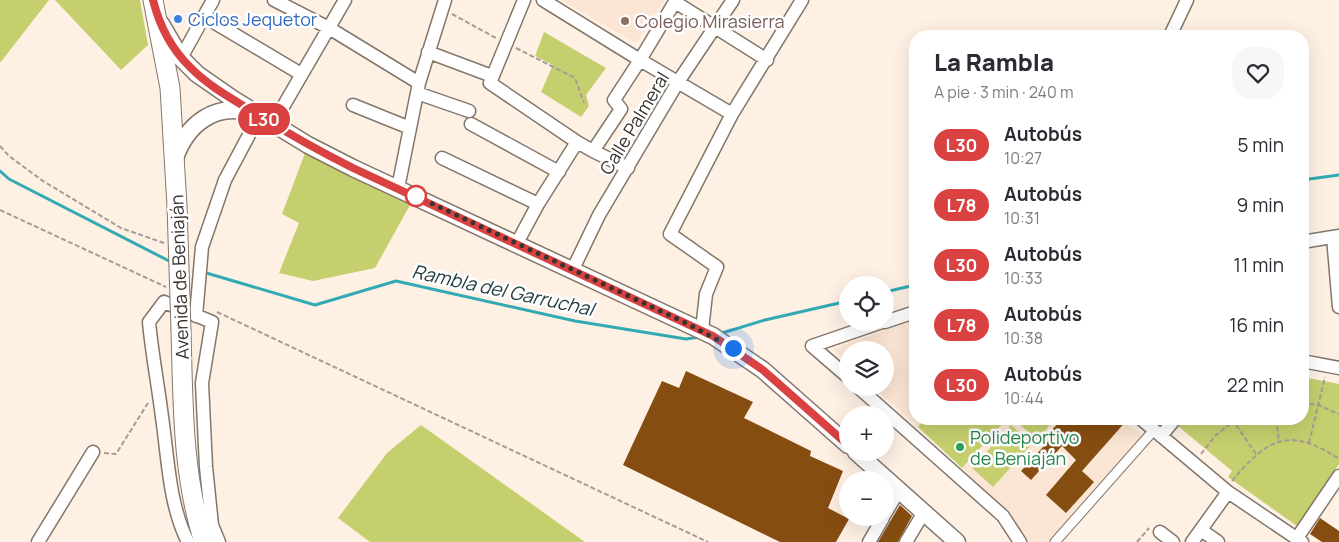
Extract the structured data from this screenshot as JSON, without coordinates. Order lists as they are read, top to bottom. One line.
{"streets":{"main road":["Avenida de Beniaján"],"street":["Calle Palmeral"]},"water":["Rambla del Garruchal"],"places":["Ciclos Jequetor","Colegio Mirasierra","Polideportivo de Beniaján"],"lines":["bus line L30"],"page":{"on_map":"L30","heading":["La Rambla","A pie · 3 min · 240 m"],"list":[{"mark":"L30","name":"Autobús","note":"10:27","value":"5 min"},{"mark":"L78","name":"Autobús","note":"10:31","value":"9 min"},{"mark":"L30","name":"Autobús","note":"10:33","value":"11 min"},{"mark":"L78","name":"Autobús","note":"10:38","value":"16 min"},{"mark":"L30","name":"Autobús","note":"10:44","value":"22 min"}],"map_buttons":["+","−"]}}
